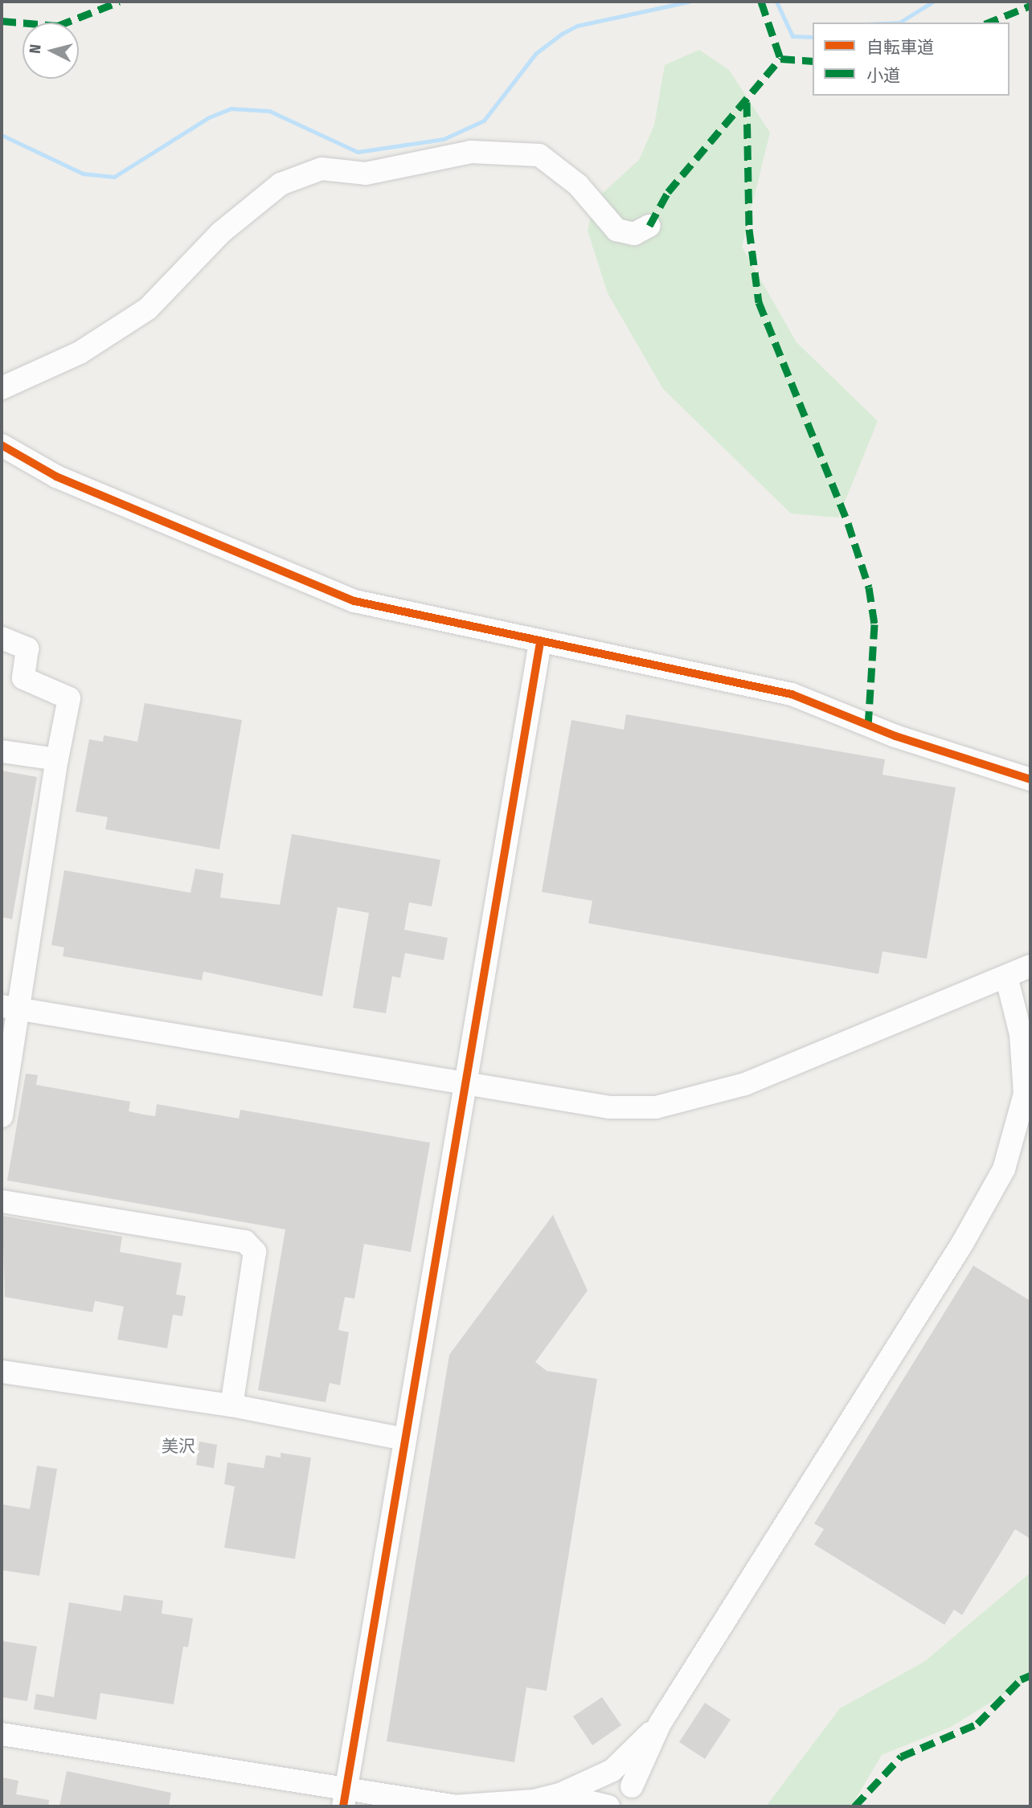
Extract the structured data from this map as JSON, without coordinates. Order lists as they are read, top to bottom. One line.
{"districts":["美沢"],"legend":["自転車道","小道"],"north":"left"}
